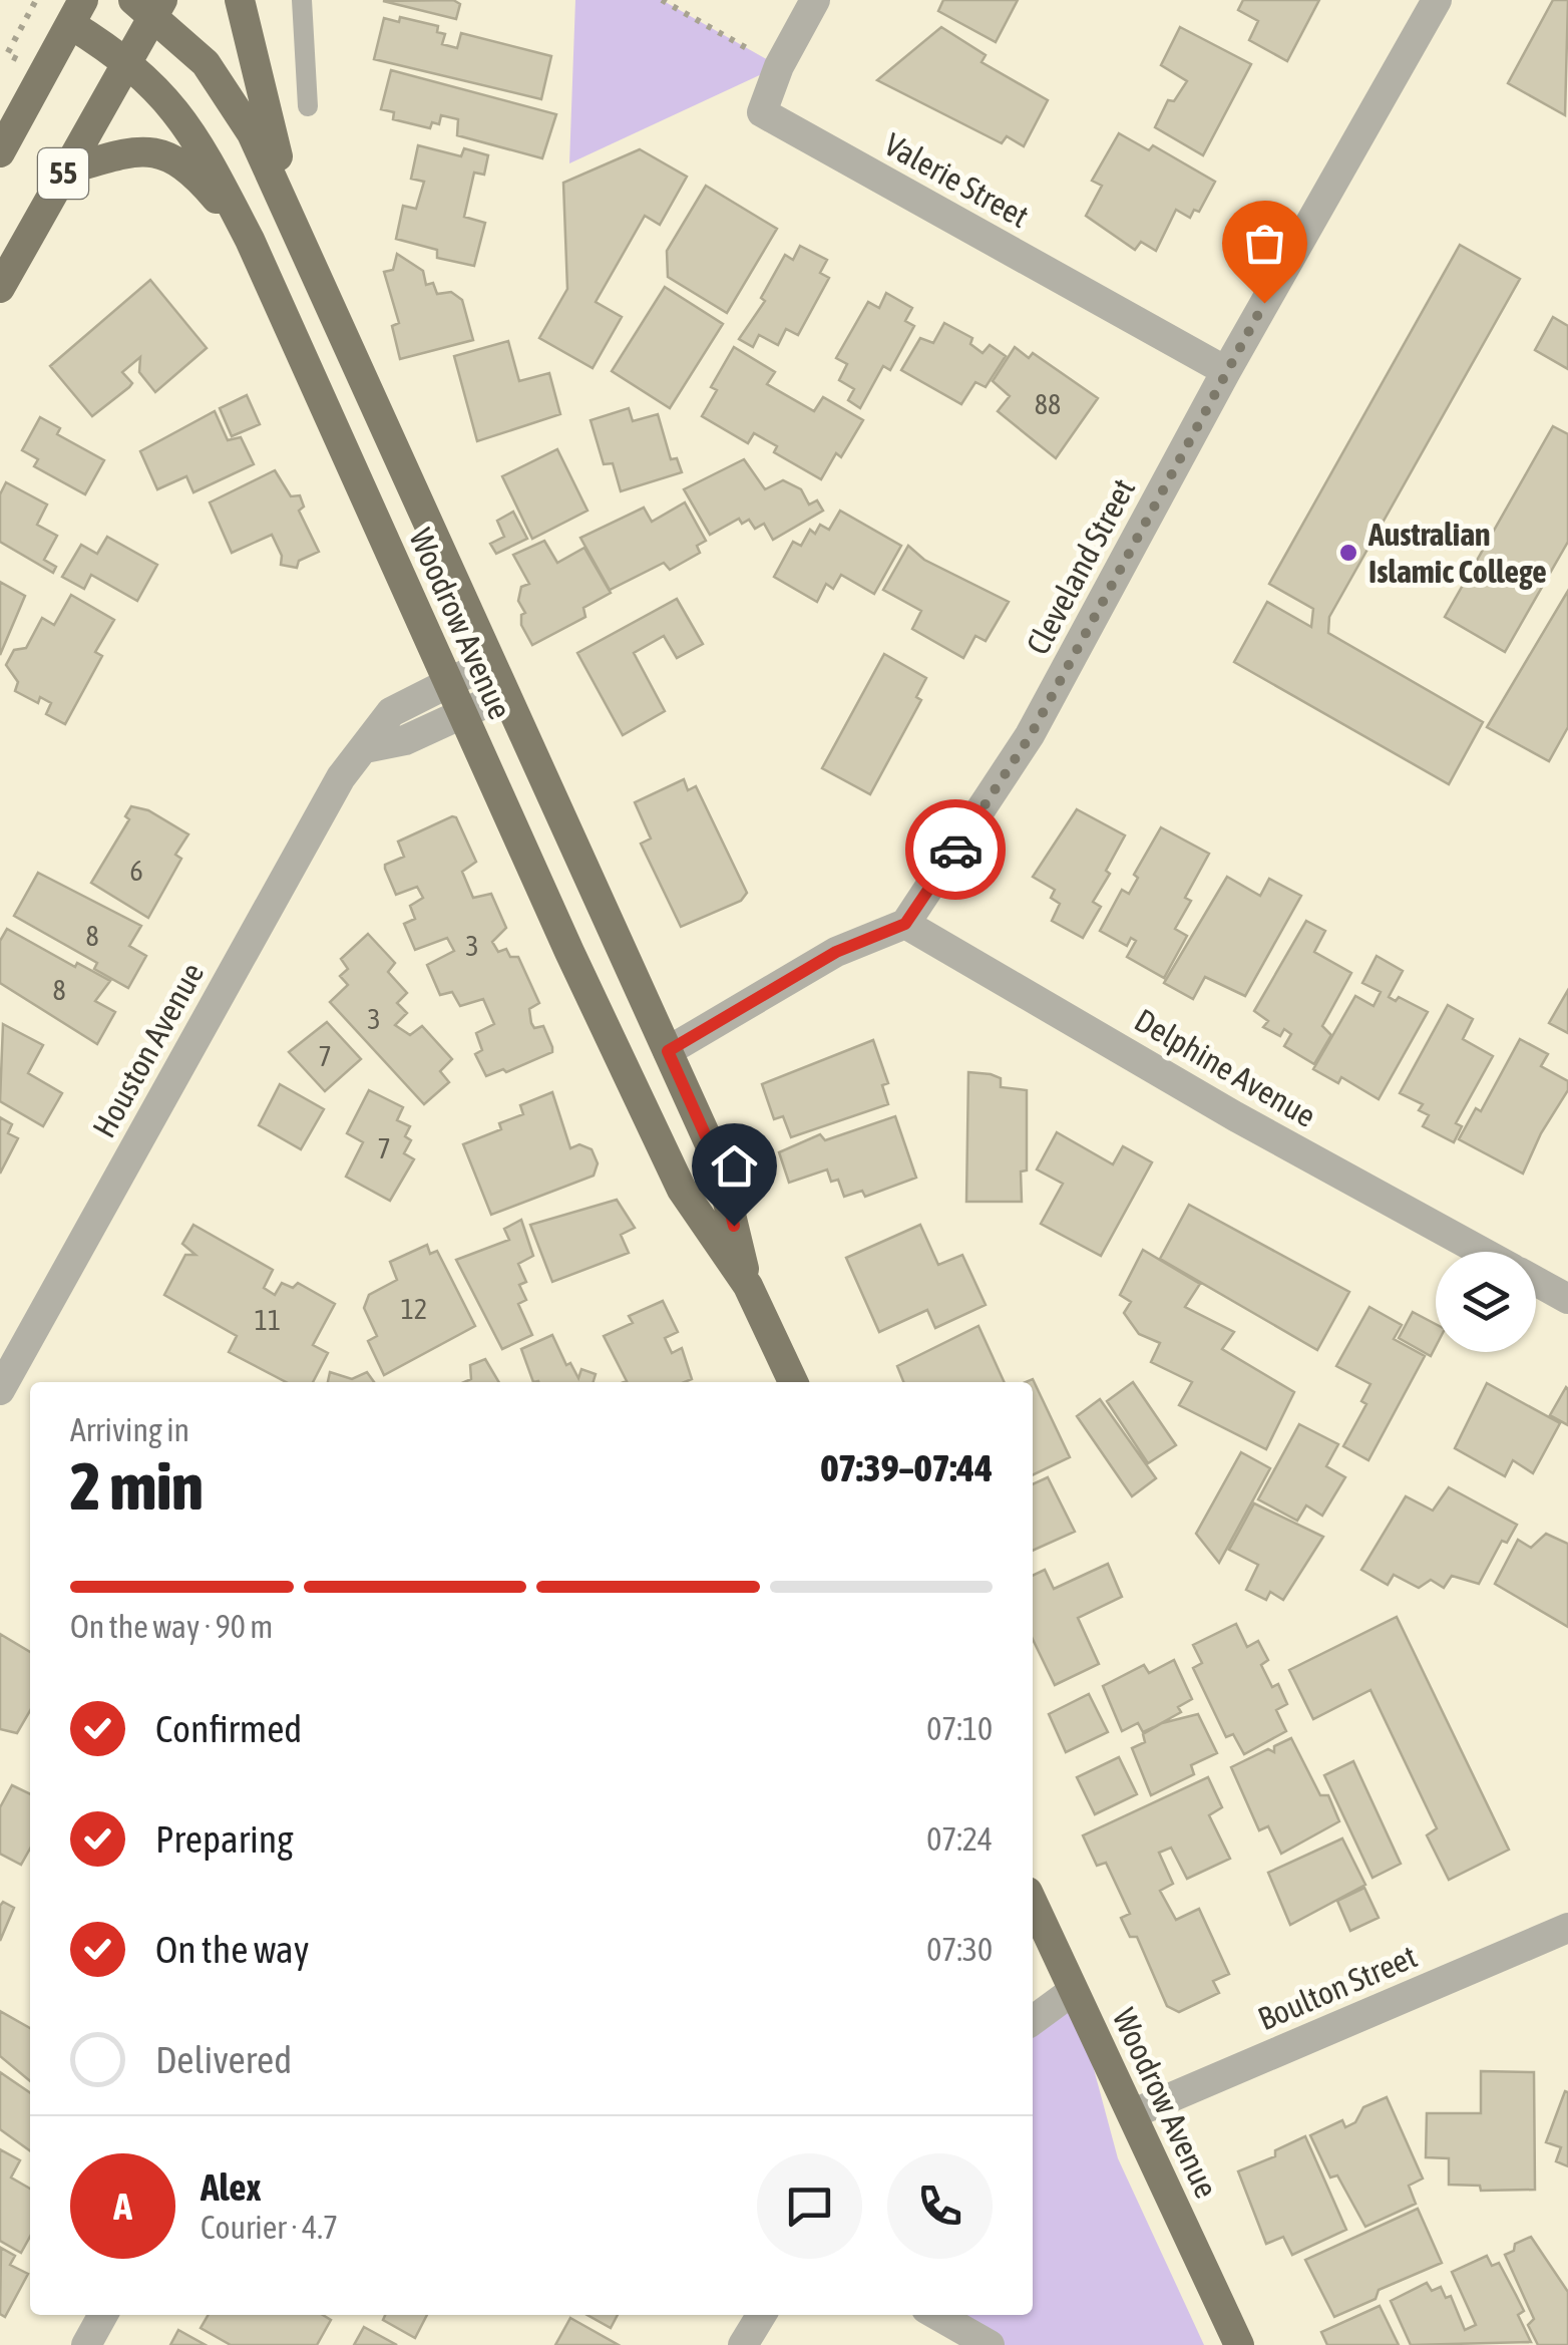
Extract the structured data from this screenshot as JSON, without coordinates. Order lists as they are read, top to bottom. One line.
{"streets":{"main road":["55","Woodrow Avenue"],"street":["Valerie Street","Cleveland Street","Houston Avenue","Delphine Avenue","Boulton Street"]},"crossings":[["55","Woodrow Avenue"],["Valerie Street","Cleveland Street"],["Cleveland Street","Delphine Avenue"],["Woodrow Avenue","Houston Avenue"],["Woodrow Avenue","Boulton Street"]],"places":["Australian Islamic College"],"house_numbers":["88","6","8","3","8","3","7","7","12","11"],"page":{"heading":["2 min","Arriving in","07:39–07:44"],"panel":["Alex","Courier · 4.7"],"bar":"On the way · 90 m","list":[["Confirmed","07:10"],["Preparing","07:24"],["On the way","07:30"],"Delivered"],"round":"A"}}
